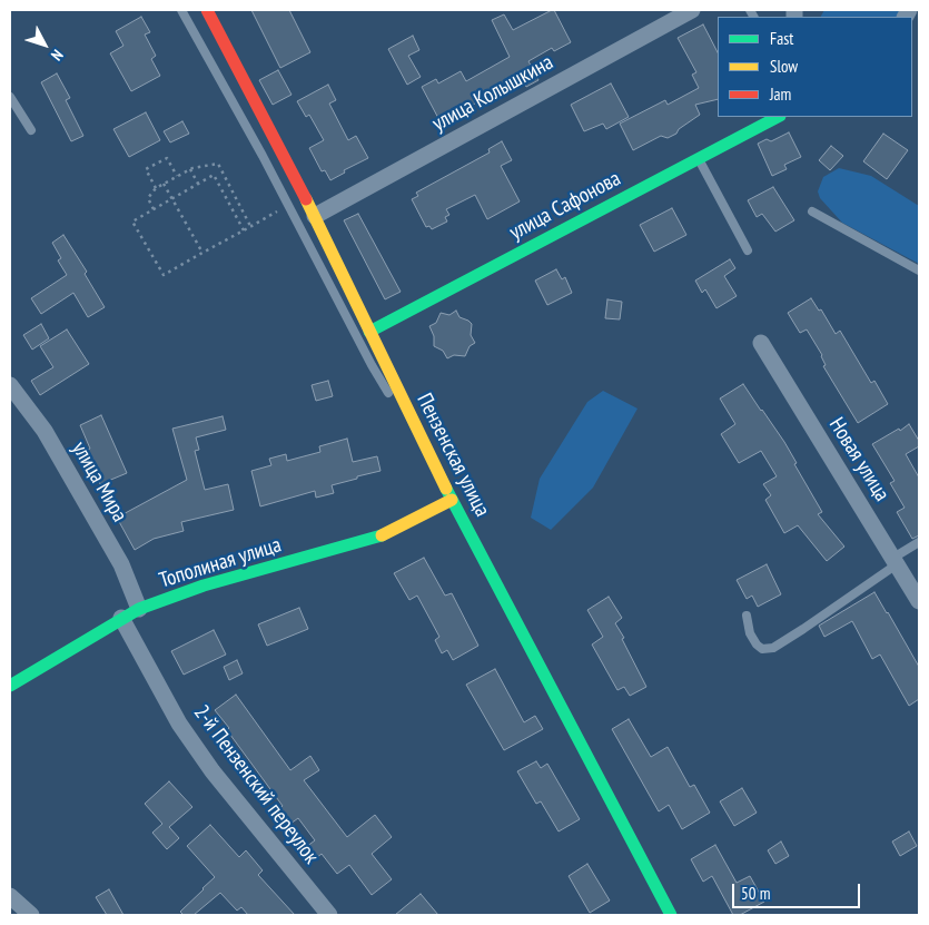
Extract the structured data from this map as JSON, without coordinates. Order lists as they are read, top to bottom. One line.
{"streets":{"street":["улица Колышкина","улица Сафонова","Пензенская улица","Новая улица","улица Мира","Тополиная улица","2-й Пензенский переулок"]},"crossings":[["улица Колышкина","Пензенская улица"],["улица Сафонова","Пензенская улица"],["Пензенская улица","Тополиная улица"],["улица Мира","Тополиная улица"],["Тополиная улица","2-й Пензенский переулок"]],"legend":["Fast","Slow","Jam"],"scale_bar":"50 m","north":"bottom right"}
